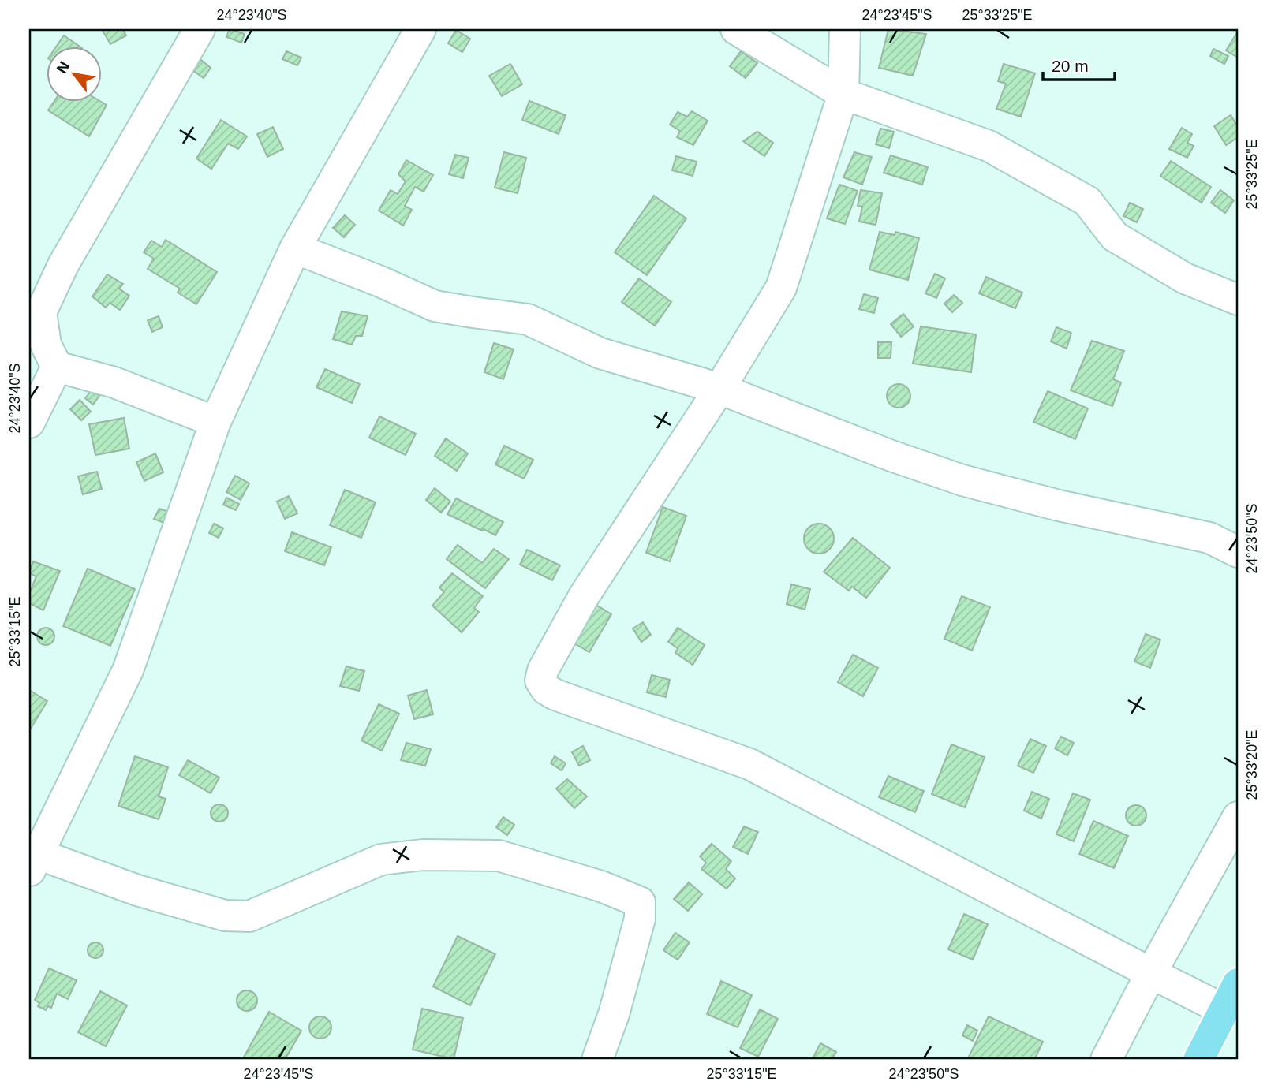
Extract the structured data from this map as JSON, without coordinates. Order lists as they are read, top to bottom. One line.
{"scale_bar":"20 m","north":"top left","coordinates":["24°23'40\"S","24°23'45\"S","25°33'25\"E","24°23'50\"S","25°33'15\"E","25°33'20\"E"]}
